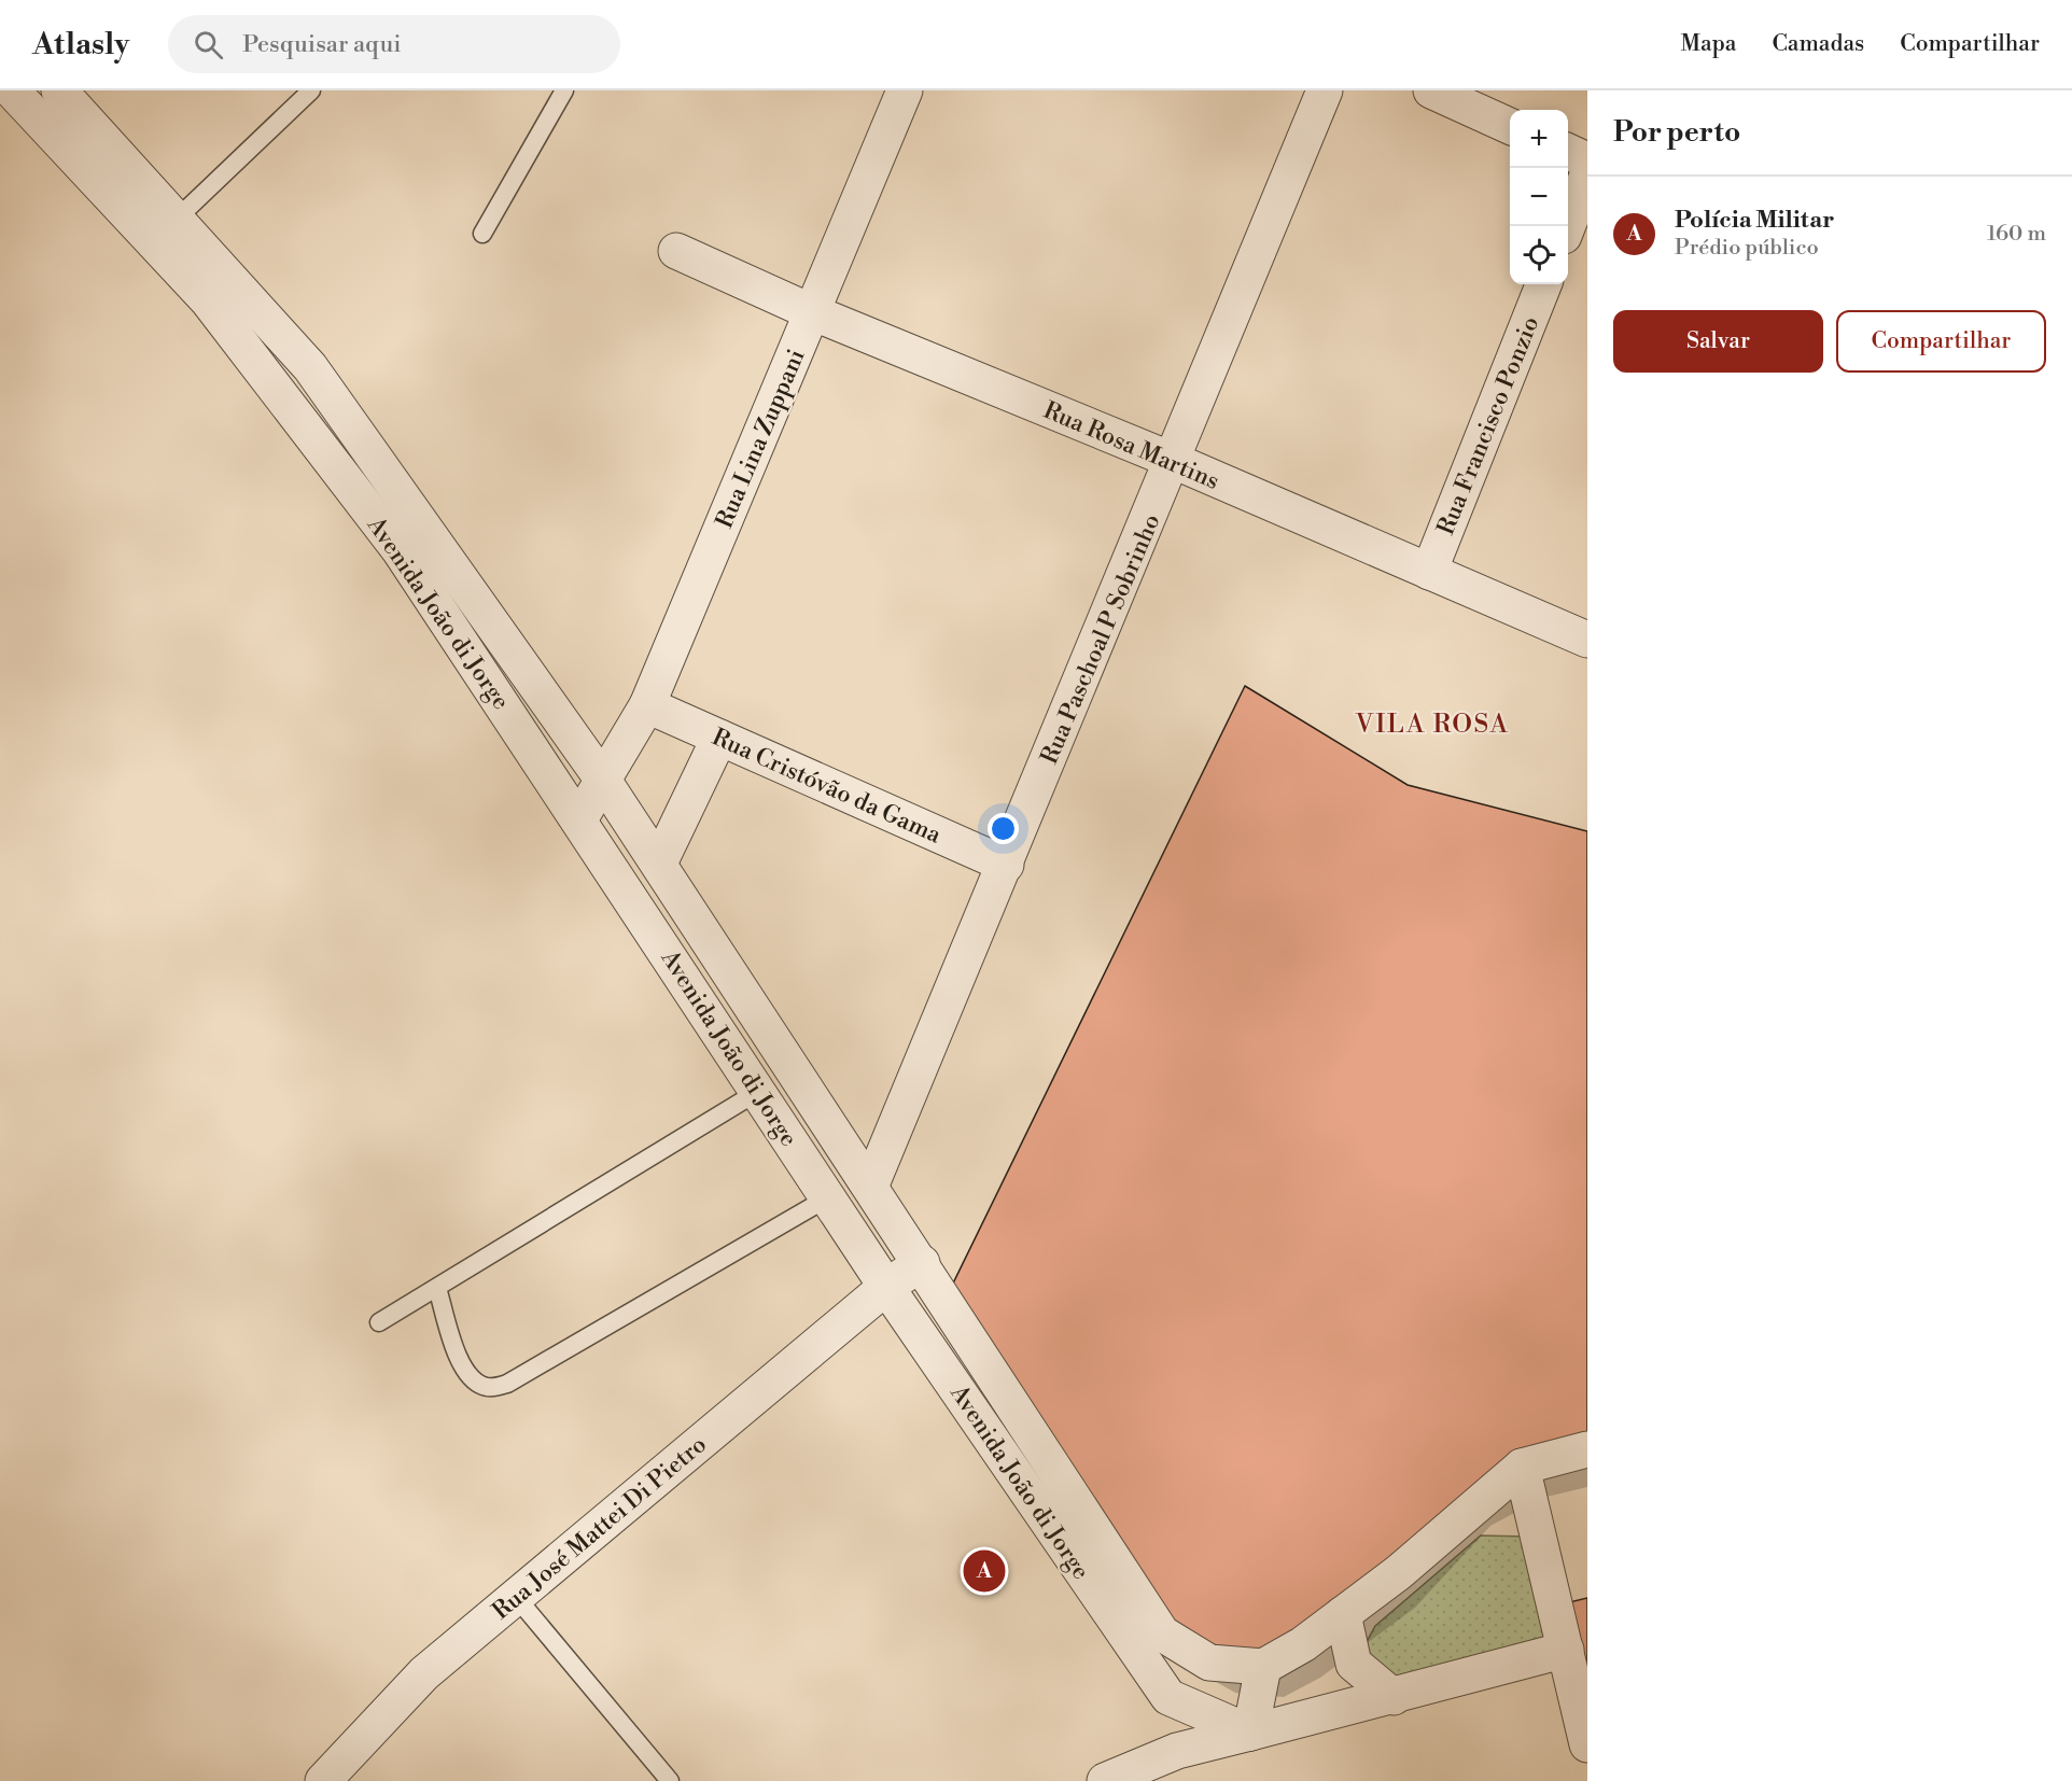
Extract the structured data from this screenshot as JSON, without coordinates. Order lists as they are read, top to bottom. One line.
{"streets":{"street":["Rua Francisco Ponzio","Rua Lina Zuppani","Rua Rosa Martins","Avenida João di Jorge","Rua Paschoal P Sobrinho","Rua Cristóvão da Gama","Rua José Mattei Di Pietro"]},"crossings":[["Rua Francisco Ponzio","Rua Rosa Martins"],["Rua Lina Zuppani","Rua Rosa Martins"],["Rua Lina Zuppani","Avenida João di Jorge"],["Rua Lina Zuppani","Rua Cristóvão da Gama"],["Rua Rosa Martins","Rua Paschoal P Sobrinho"],["Avenida João di Jorge","Rua Paschoal P Sobrinho"],["Avenida João di Jorge","Rua José Mattei Di Pietro"],["Rua Paschoal P Sobrinho","Rua Cristóvão da Gama"]],"districts":["VILA ROSA"],"page":{"header":"Atlasly","search":"Pesquisar aqui","nav":["Mapa","Camadas","Compartilhar"],"heading":"Por perto","map_buttons":["+","−"],"list":[{"mark":"A","name":"Polícia Militar","note":"Prédio público","value":"160 m"}],"buttons":["Salvar","Compartilhar"],"pins":"A"}}
